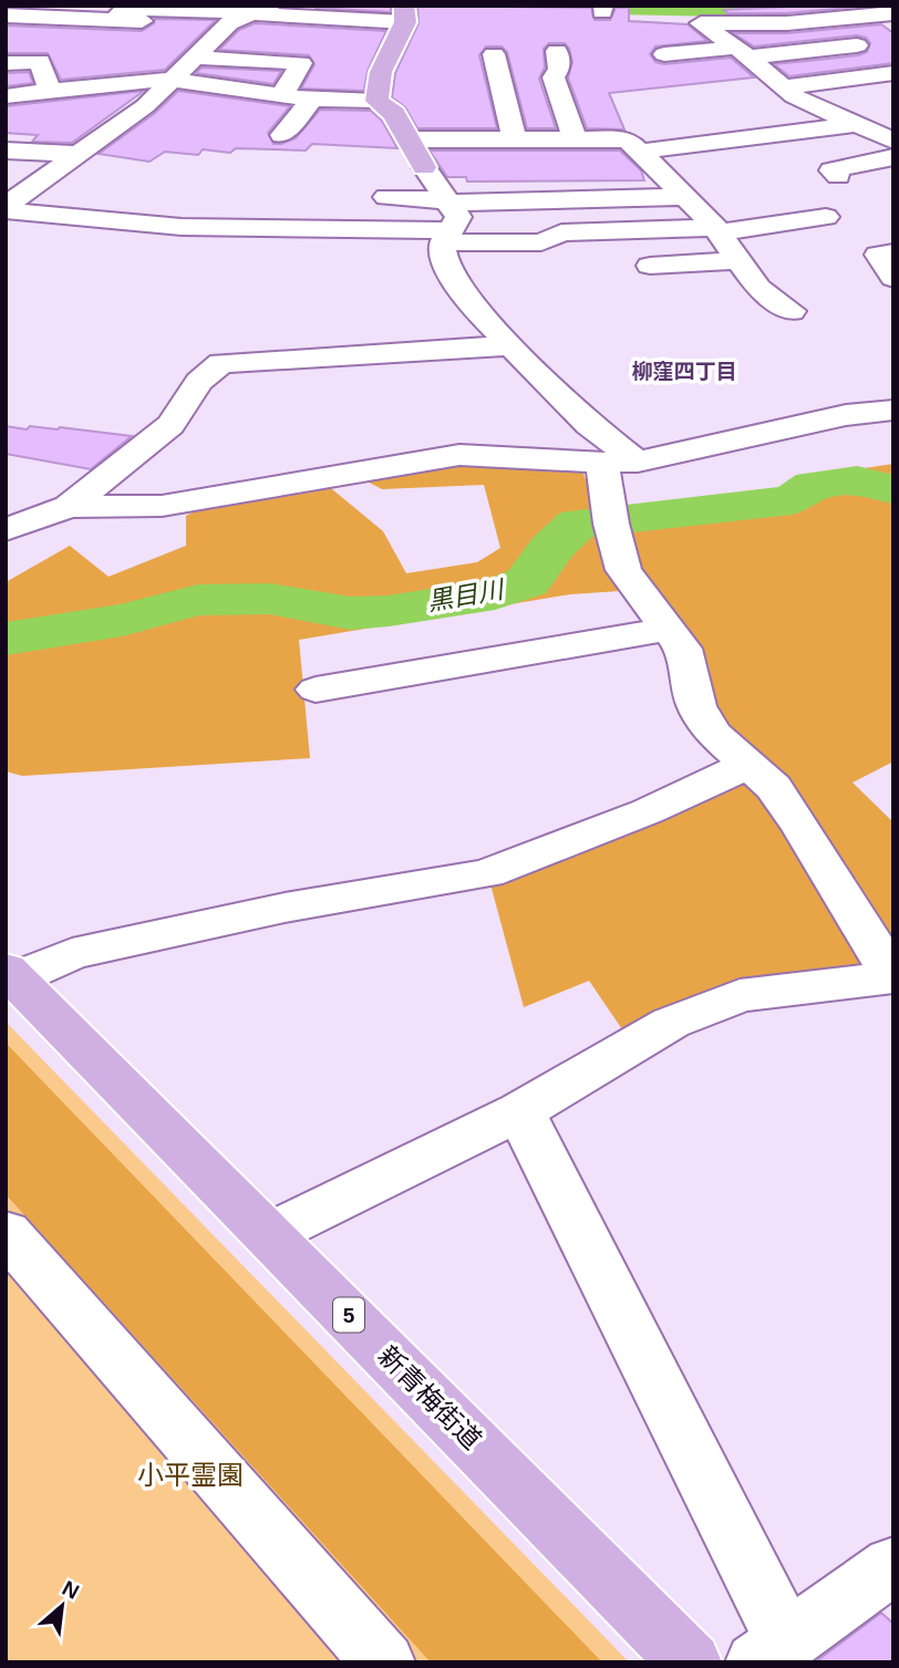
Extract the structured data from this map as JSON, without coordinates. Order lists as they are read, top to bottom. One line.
{"streets":{"main road":["5","新青梅街道"]},"districts":["柳窪四丁目"],"water":["黒目川"],"parks":["小平霊園"],"north":"top right"}
